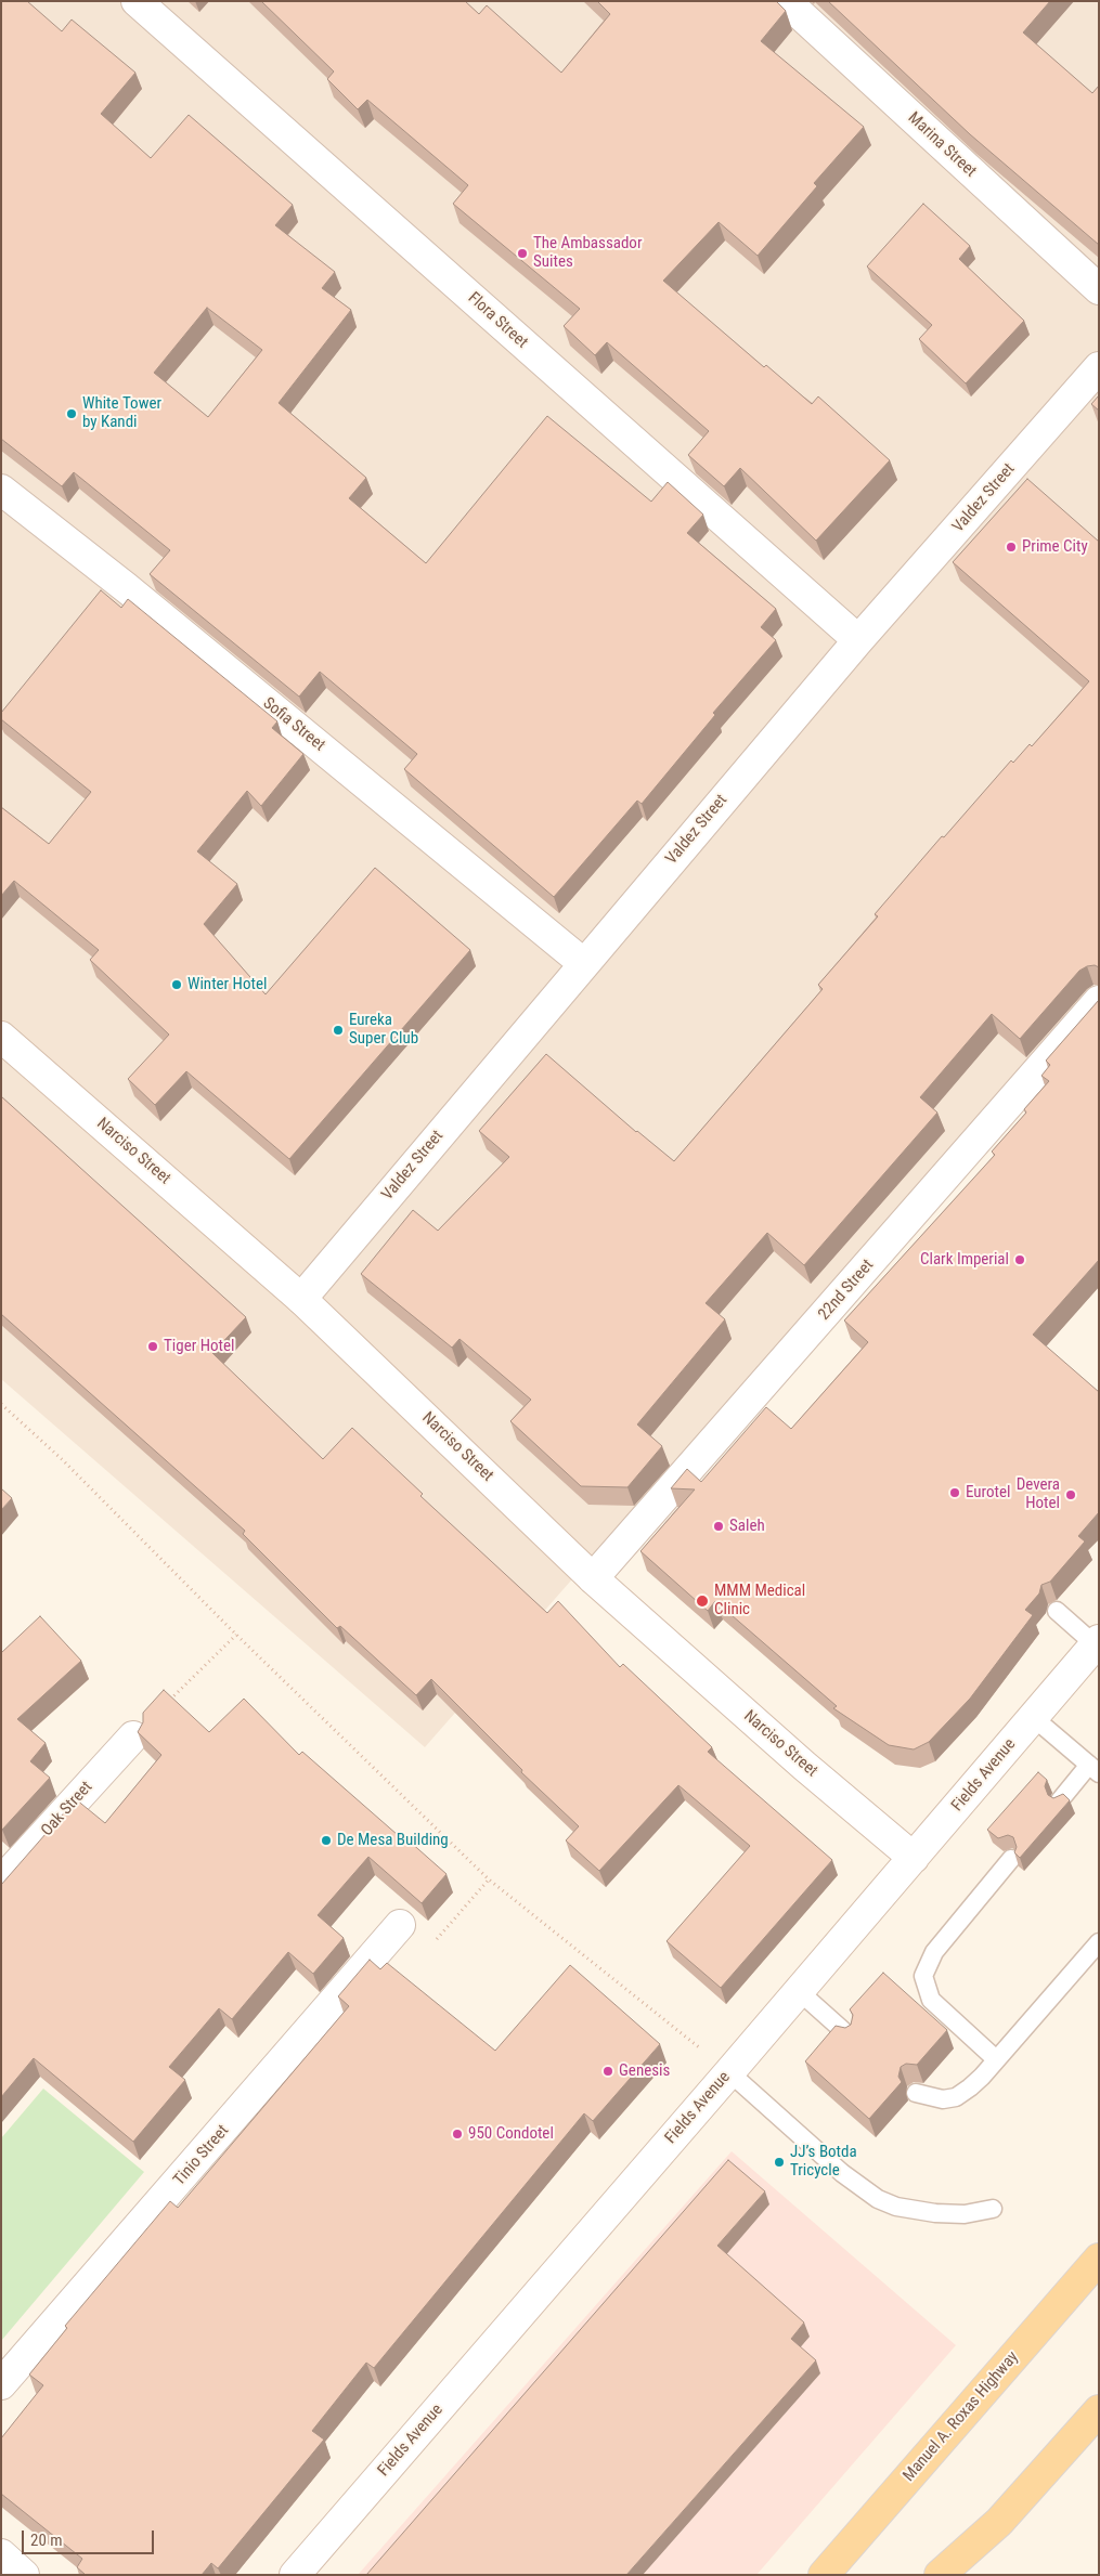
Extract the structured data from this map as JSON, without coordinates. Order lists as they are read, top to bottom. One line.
{"streets":{"main road":["Manuel A. Roxas Highway"],"street":["Marina Street","Flora Street","Valdez Street","Sofia Street","Narciso Street","22nd Street","Fields Avenue","Oak Street","Tinio Street"]},"crossings":[["Flora Street","Valdez Street"],["Valdez Street","Sofia Street"],["Valdez Street","Narciso Street"],["Narciso Street","22nd Street"],["Narciso Street","Fields Avenue"]],"places":["The Ambassador Suites","White Tower by Kandi","Prime City","Winter Hotel","Eureka Super Club","Clark Imperial","Tiger Hotel","Eurotel","Devera Hotel","Saleh","MMM Medical Clinic","De Mesa Building","Genesis","950 Condotel","JJ’s Botda Tricycle"],"scale_bar":"20 m"}
